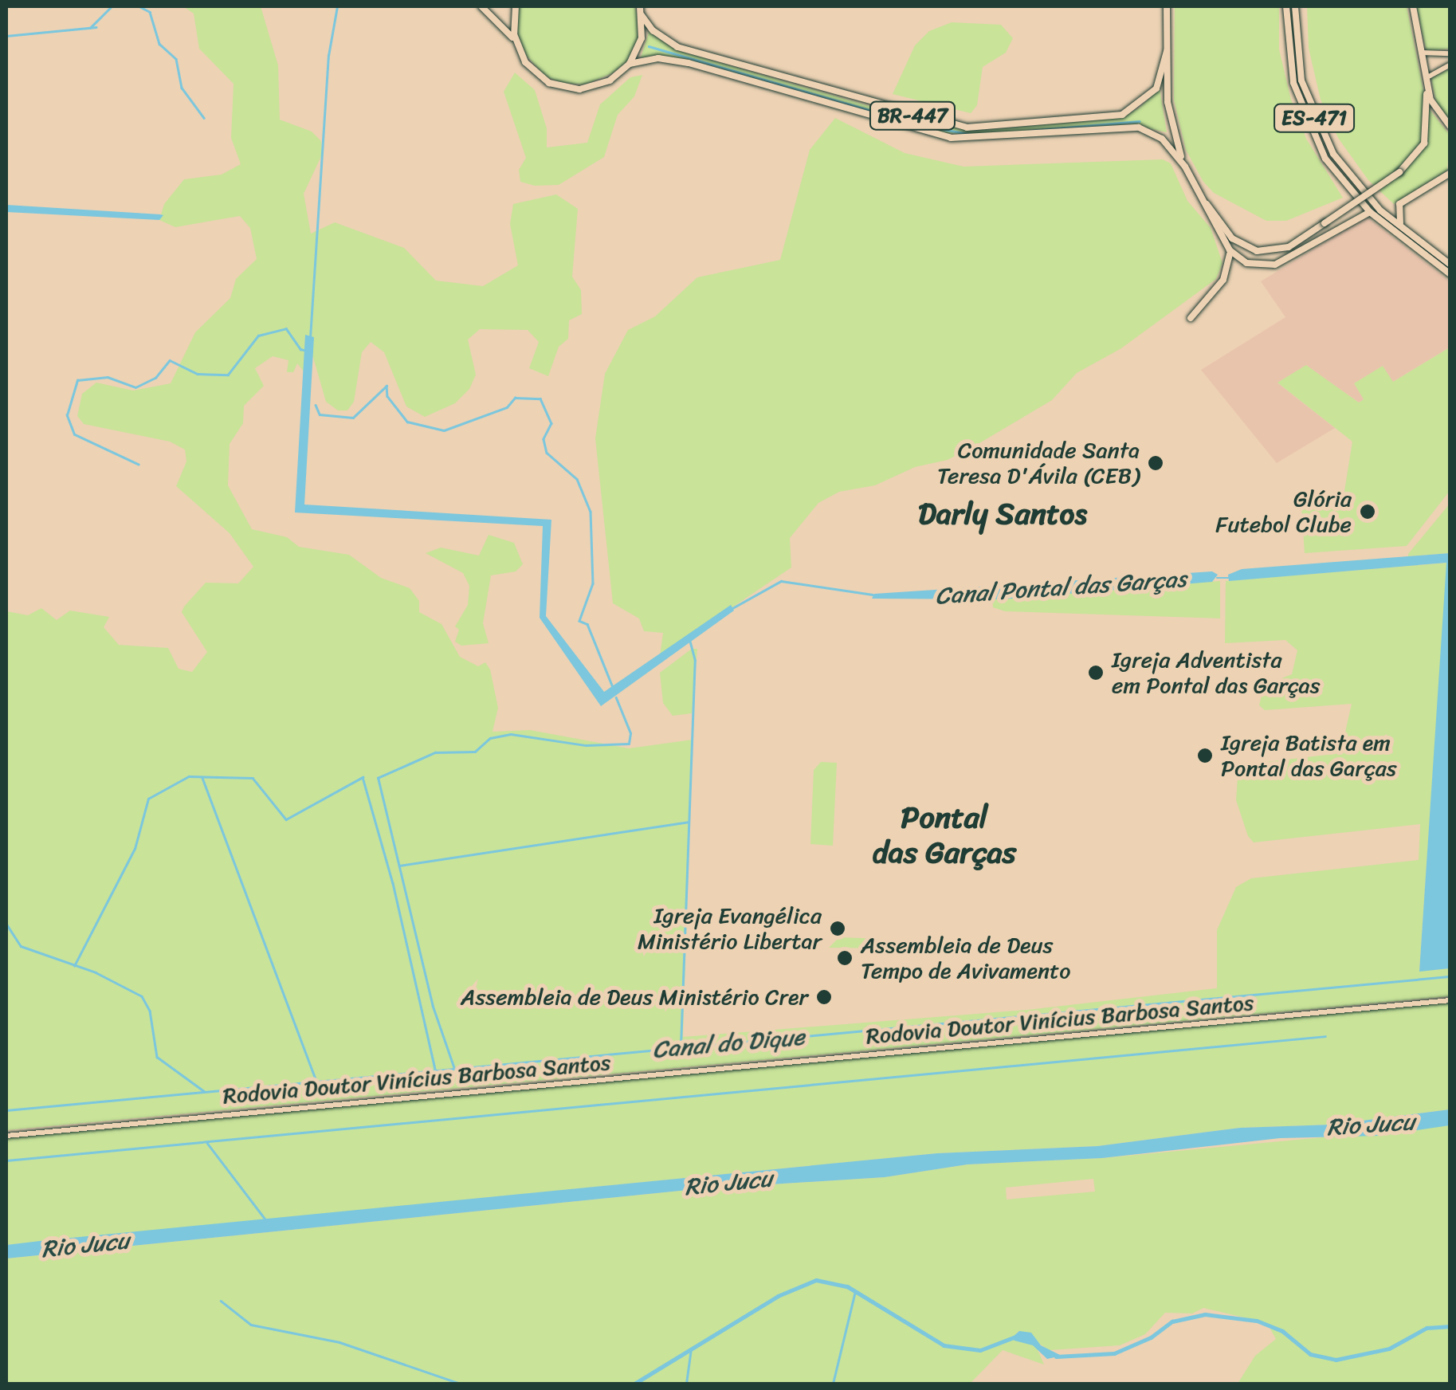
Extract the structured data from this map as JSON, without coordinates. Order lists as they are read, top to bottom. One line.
{"streets":{"main road":["BR-447","ES-471","Rodovia Doutor Vinícius Barbosa Santos"]},"districts":["Darly Santos","Pontal das Garças"],"water":["Canal Pontal das Garças","Canal do Dique","Rio Jucu"],"places":["Comunidade Santa Teresa D'Ávila (CEB)","Glória Futebol Clube","Igreja Adventista em Pontal das Garças","Igreja Batista em Pontal das Garças","Igreja Evangélica Ministério Libertar","Assembleia de Deus Tempo de Avivamento","Assembleia de Deus Ministério Crer"]}
